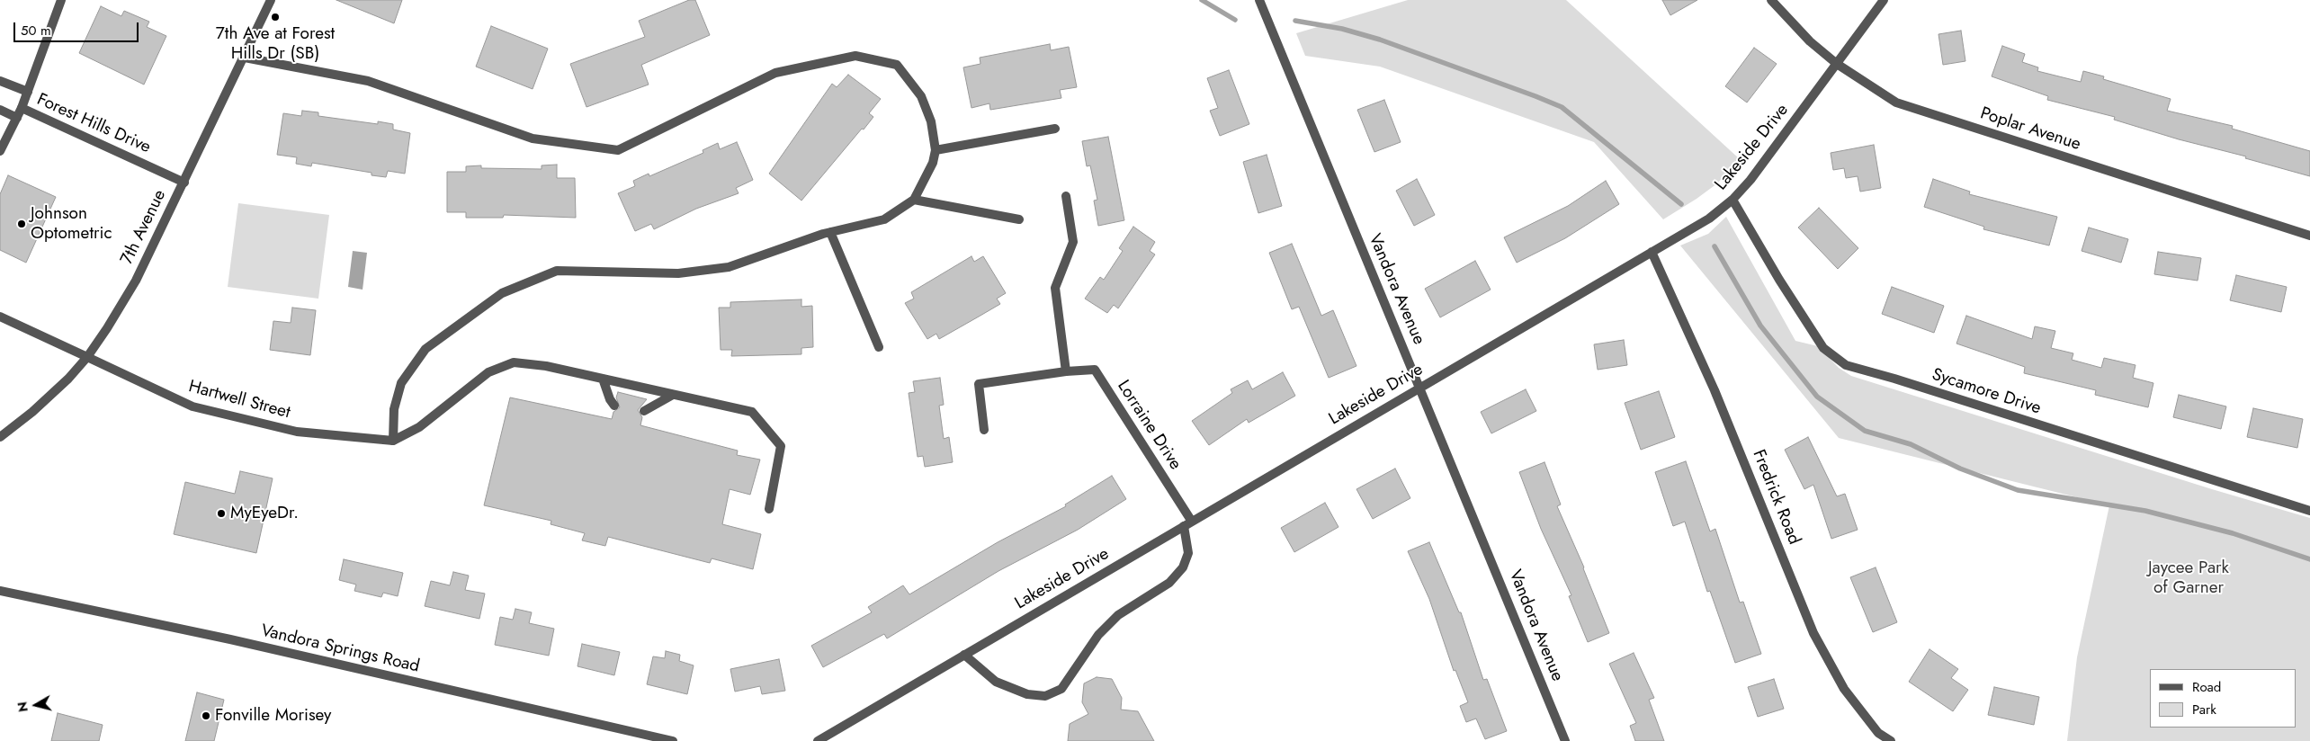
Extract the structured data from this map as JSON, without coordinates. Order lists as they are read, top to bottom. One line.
{"streets":{"street":["Forest Hills Drive","Poplar Avenue","Lakeside Drive","7th Avenue","Vandora Avenue","Sycamore Drive","Hartwell Street","Lorraine Drive","Fredrick Road","Vandora Springs Road"]},"crossings":[["Forest Hills Drive","7th Avenue"],["Poplar Avenue","Lakeside Drive"],["Lakeside Drive","Vandora Avenue"],["Lakeside Drive","Sycamore Drive"],["Lakeside Drive","Lorraine Drive"],["Lakeside Drive","Fredrick Road"],["7th Avenue","Hartwell Street"]],"parks":["Jaycee Park of Garner"],"places":["7th Ave at Forest Hills Dr (SB)","Johnson Optometric","MyEyeDr.","Fonville Morisey"],"legend":["Road","Park"],"scale_bar":"50 m","north":"left"}
